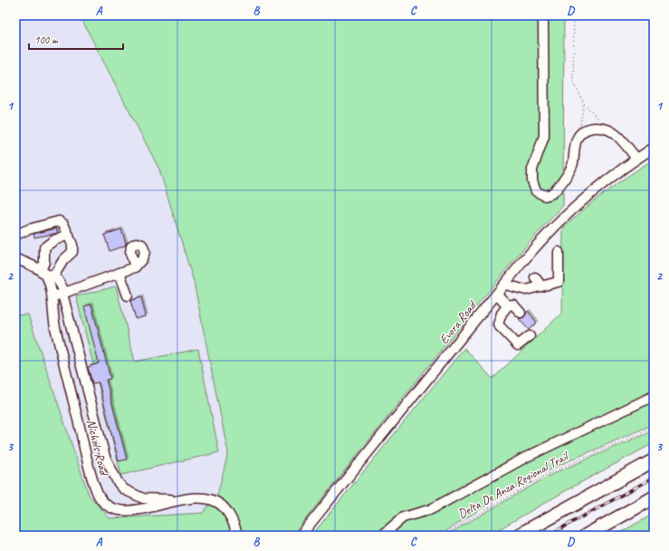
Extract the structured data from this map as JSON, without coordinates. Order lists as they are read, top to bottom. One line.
{"streets":{"street":["Evora Road","Nichols Road"],"path":["Delta De Anza Regional Trail"]},"scale_bar":"100 m","grid":{"columns":["A","B","C","D"],"rows":["1","2","3"]}}
